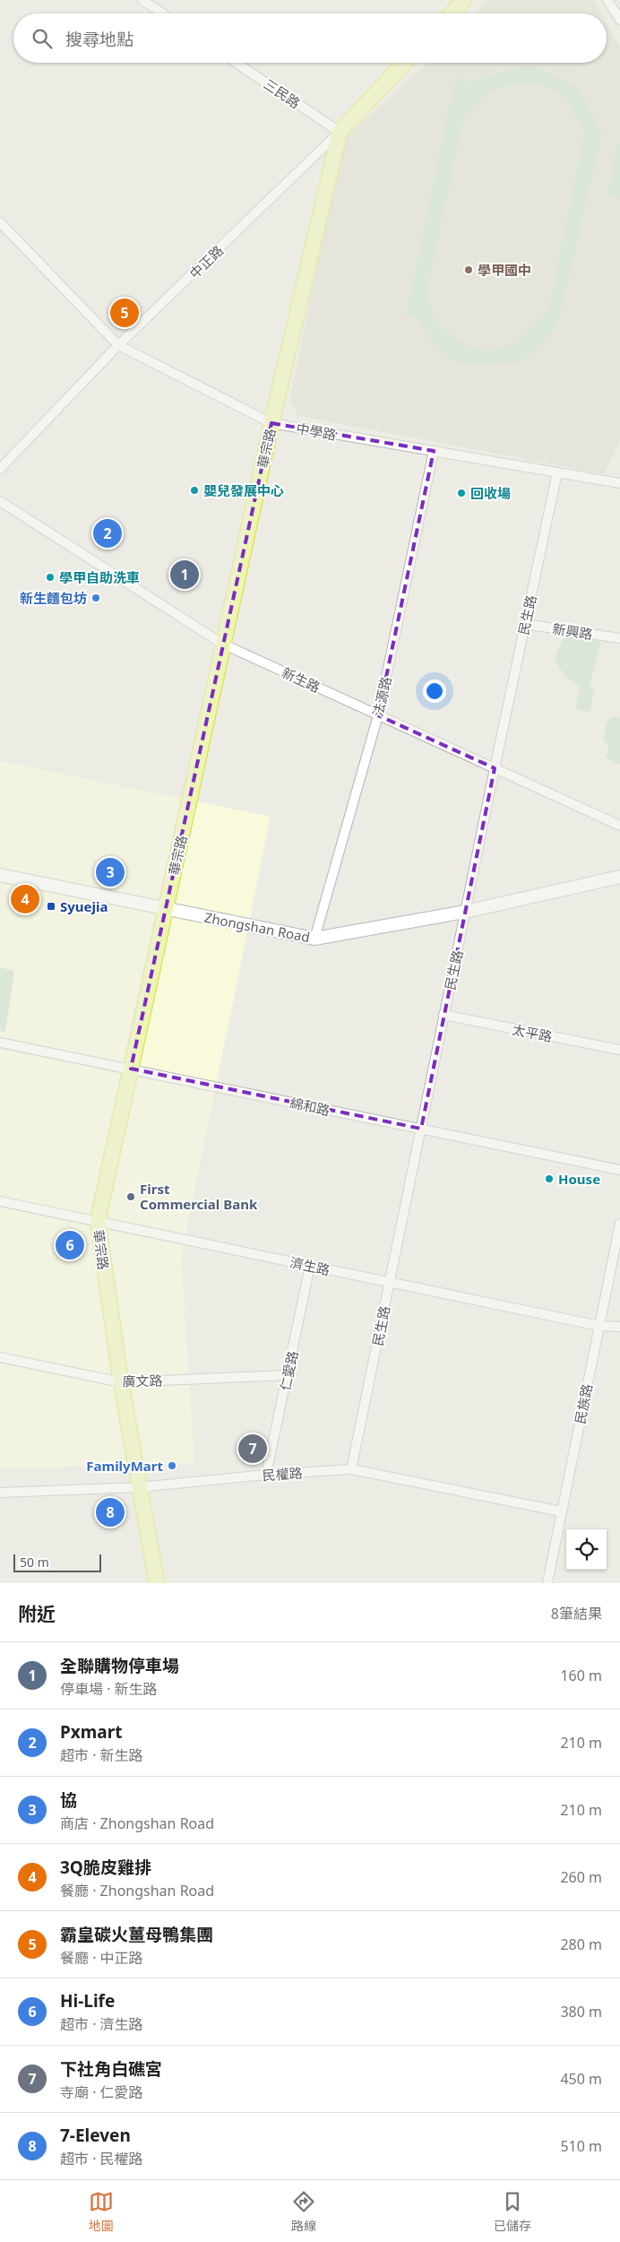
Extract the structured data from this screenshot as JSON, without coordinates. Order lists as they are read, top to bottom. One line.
{"streets":{"main road":["中正路","華宗路","Zhongshan Road"],"street":["三民路","中學路","民生路","新興路","新生路","法源路","太平路","綿和路","濟生路","仁愛路","廣文路","民族路","民權路"]},"crossings":[["三民路","中正路"],["三民路","華宗路"],["中正路","中學路"],["中正路","華宗路"],["中學路","華宗路"],["中學路","民生路"],["中學路","法源路"],["華宗路","新生路"],["華宗路","Zhongshan Road"],["華宗路","綿和路"],["華宗路","濟生路"],["華宗路","廣文路"],["華宗路","民權路"],["民生路","新興路"],["民生路","新生路"],["民生路","Zhongshan Road"],["民生路","太平路"],["民生路","綿和路"],["民生路","濟生路"],["民生路","民權路"],["新生路","法源路"],["法源路","Zhongshan Road"],["濟生路","仁愛路"],["濟生路","民族路"],["仁愛路","廣文路"],["仁愛路","民權路"],["民族路","民權路"]],"places":{"other":["學甲國中","嬰兒發展中心","回收場","學甲自助洗車","新生麵包坊","House","First Commercial Bank","FamilyMart"],"transit":["Syuejia"]},"scale_bar":"50 m","page":{"search":"搜尋地點","pins":["5","2","1","3","4","6","7","8"],"scale":"50 m","heading":["附近","8筆結果"],"list":[{"mark":"1","name":"全聯購物停車場","note":"停車場 · 新生路","value":"160 m"},{"mark":"2","name":"Pxmart","note":"超市 · 新生路","value":"210 m"},{"mark":"3","name":"協","note":"商店 · Zhongshan Road","value":"210 m"},{"mark":"4","name":"3Q脆皮雞排","note":"餐廳 · Zhongshan Road","value":"260 m"},{"mark":"5","name":"霸皇碳火薑母鴨集團","note":"餐廳 · 中正路","value":"280 m"},{"mark":"6","name":"Hi-Life","note":"超市 · 濟生路","value":"380 m"},{"mark":"7","name":"下社角白礁宮","note":"寺廟 · 仁愛路","value":"450 m"},{"mark":"8","name":"7-Eleven","note":"超市 · 民權路","value":"510 m"}],"nav":["地圖","路線","已儲存"]}}
